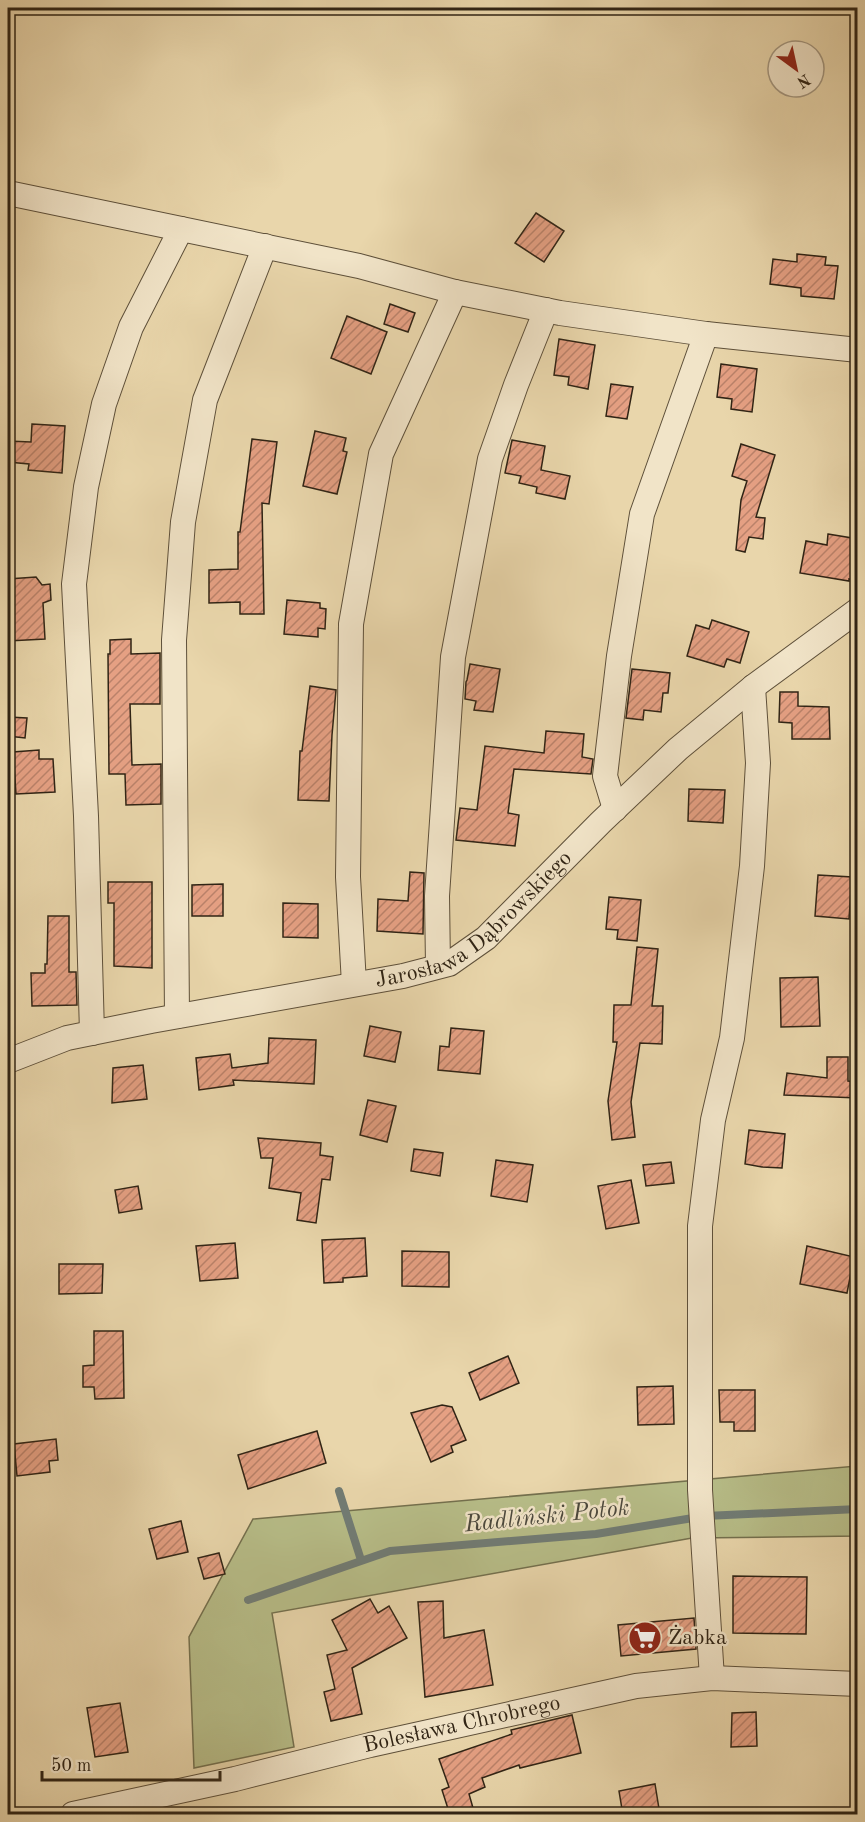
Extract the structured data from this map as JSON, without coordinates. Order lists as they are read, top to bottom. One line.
{"streets":{"street":["Jarosława Dąbrowskiego","Bolesława Chrobrego"]},"water":["Radliński Potok"],"places":{"supermarket":["Żabka"]},"scale_bar":"50 m","north":"bottom right"}
